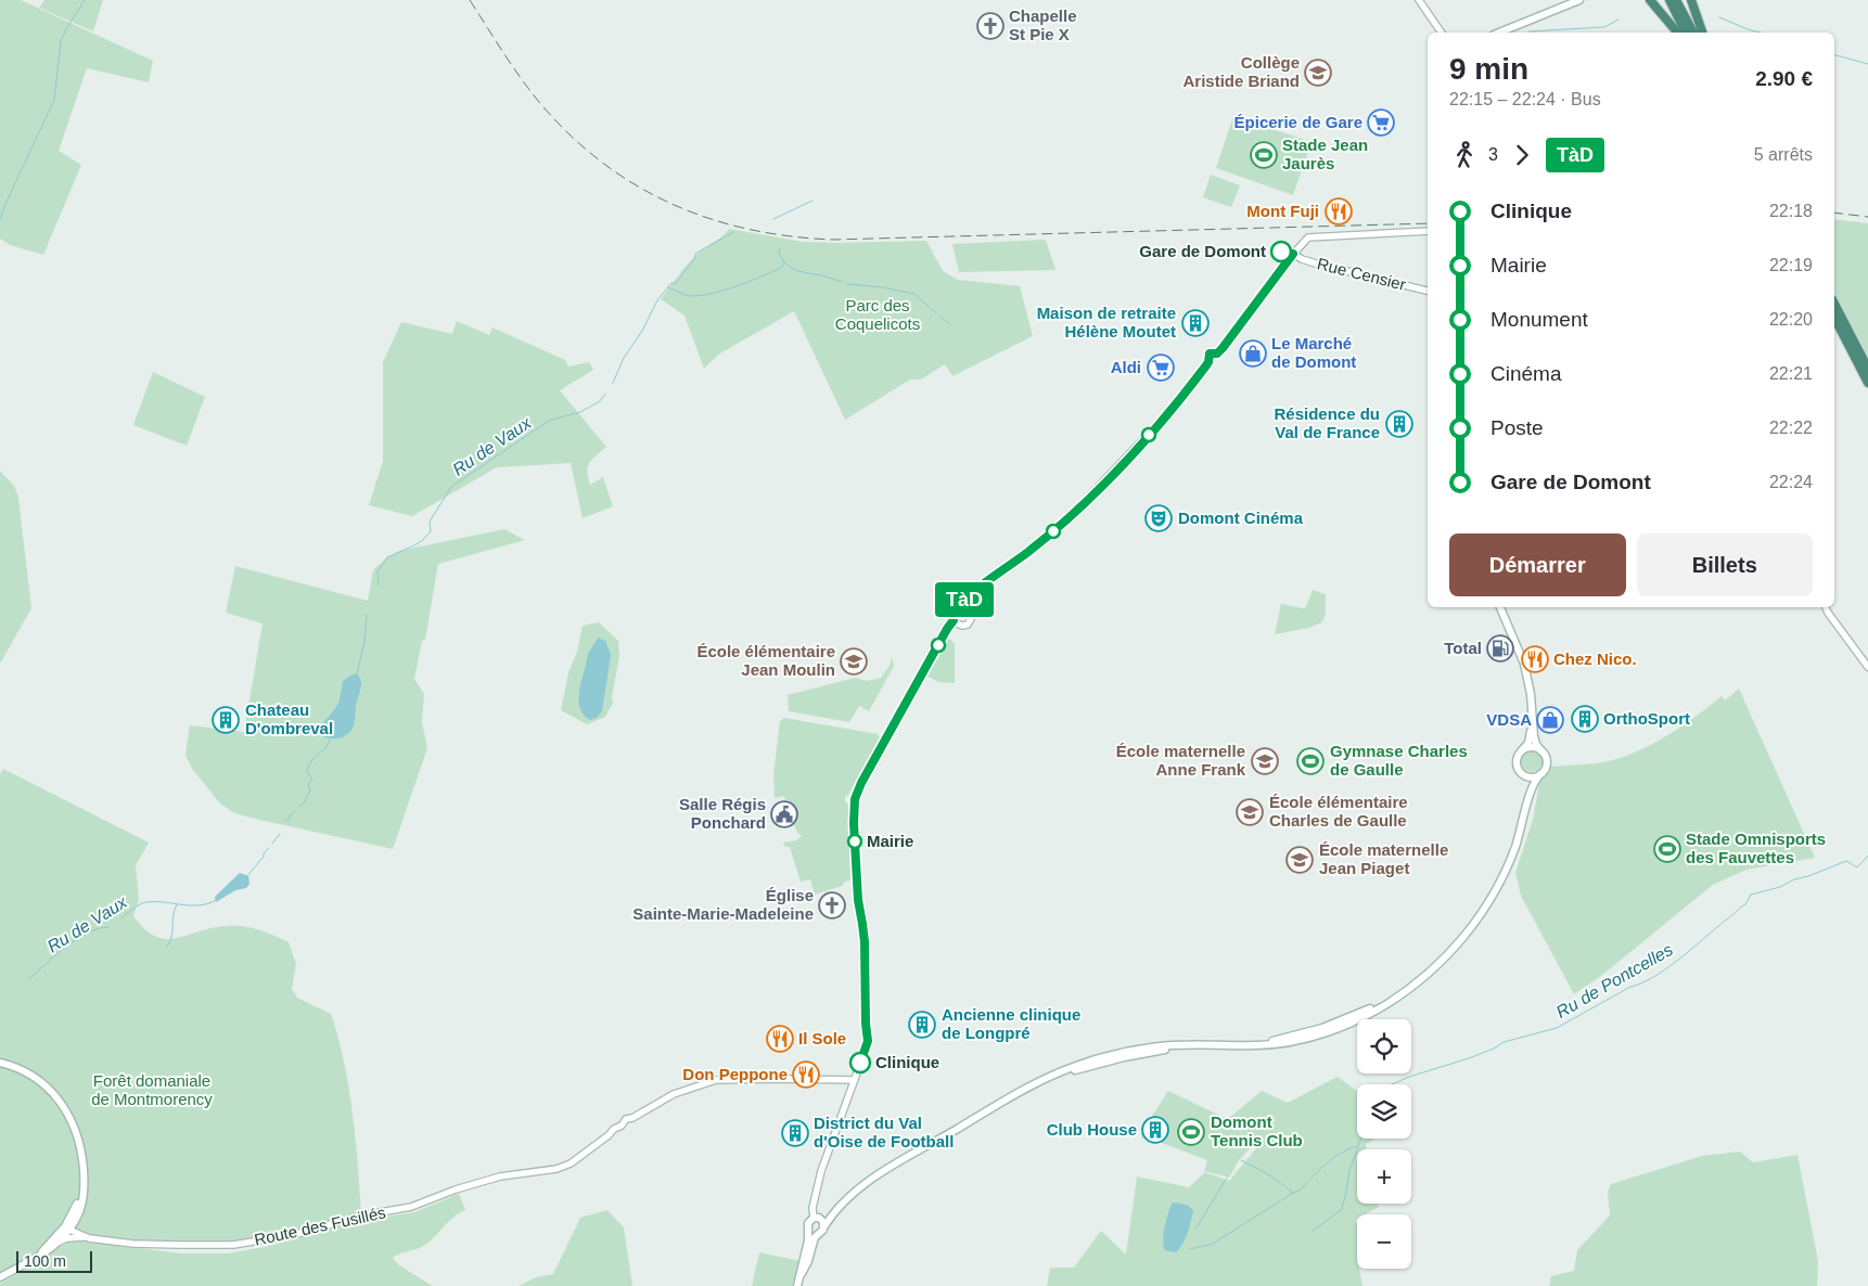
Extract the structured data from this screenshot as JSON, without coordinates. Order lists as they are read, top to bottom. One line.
{"streets":{"street":["Rue Censier","Route des Fusillés"]},"water":["Ru de Vaux","Ru de Pontcelles"],"parks":["Parc des Coquelicots","Forêt domaniale de Montmorency"],"places":{"church":["Chapelle St Pie X","Église Sainte-Marie-Madeleine"],"school or university":["Collège Aristide Briand","École élémentaire Jean Moulin","École maternelle Anne Frank","École élémentaire Charles de Gaulle","École maternelle Jean Piaget"],"supermarket":["Épicerie de Gare","Aldi"],"sports":["Stade Jean Jaurès","Gymnase Charles de Gaulle","Stade Omnisports des Fauvettes","Domont Tennis Club"],"restaurant":["Mont Fuji","Chez Nico.","Il Sole","Don Peppone"],"other":["Gare de Domont","Mairie","Clinique"],"building":["Maison de retraite Hélène Moutet","Résidence du Val de France","OrthoSport","Chateau D'ombreval","Ancienne clinique de Longpré","Club House","District du Val d'Oise de Football"],"shop":["Le Marché de Domont","VDSA"],"theatre":["Domont Cinéma"],"fuel station":["Total"],"public building":["Salle Régis Ponchard"]},"lines":["bus line TàD"],"scale_bar":"100 m","page":{"on_map":"TàD","heading":["9 min","22:15 – 22:24 · Bus","2.90 €"],"legs":["3","TàD","5 arrêts"],"list":[{"name":"Clinique","value":"22:18"},{"name":"Mairie","value":"22:19"},{"name":"Monument","value":"22:20"},{"name":"Cinéma","value":"22:21"},{"name":"Poste","value":"22:22"},{"name":"Gare de Domont","value":"22:24"}],"buttons":["Démarrer","Billets"],"map_buttons":["+","−"],"scale":"100 m"}}
